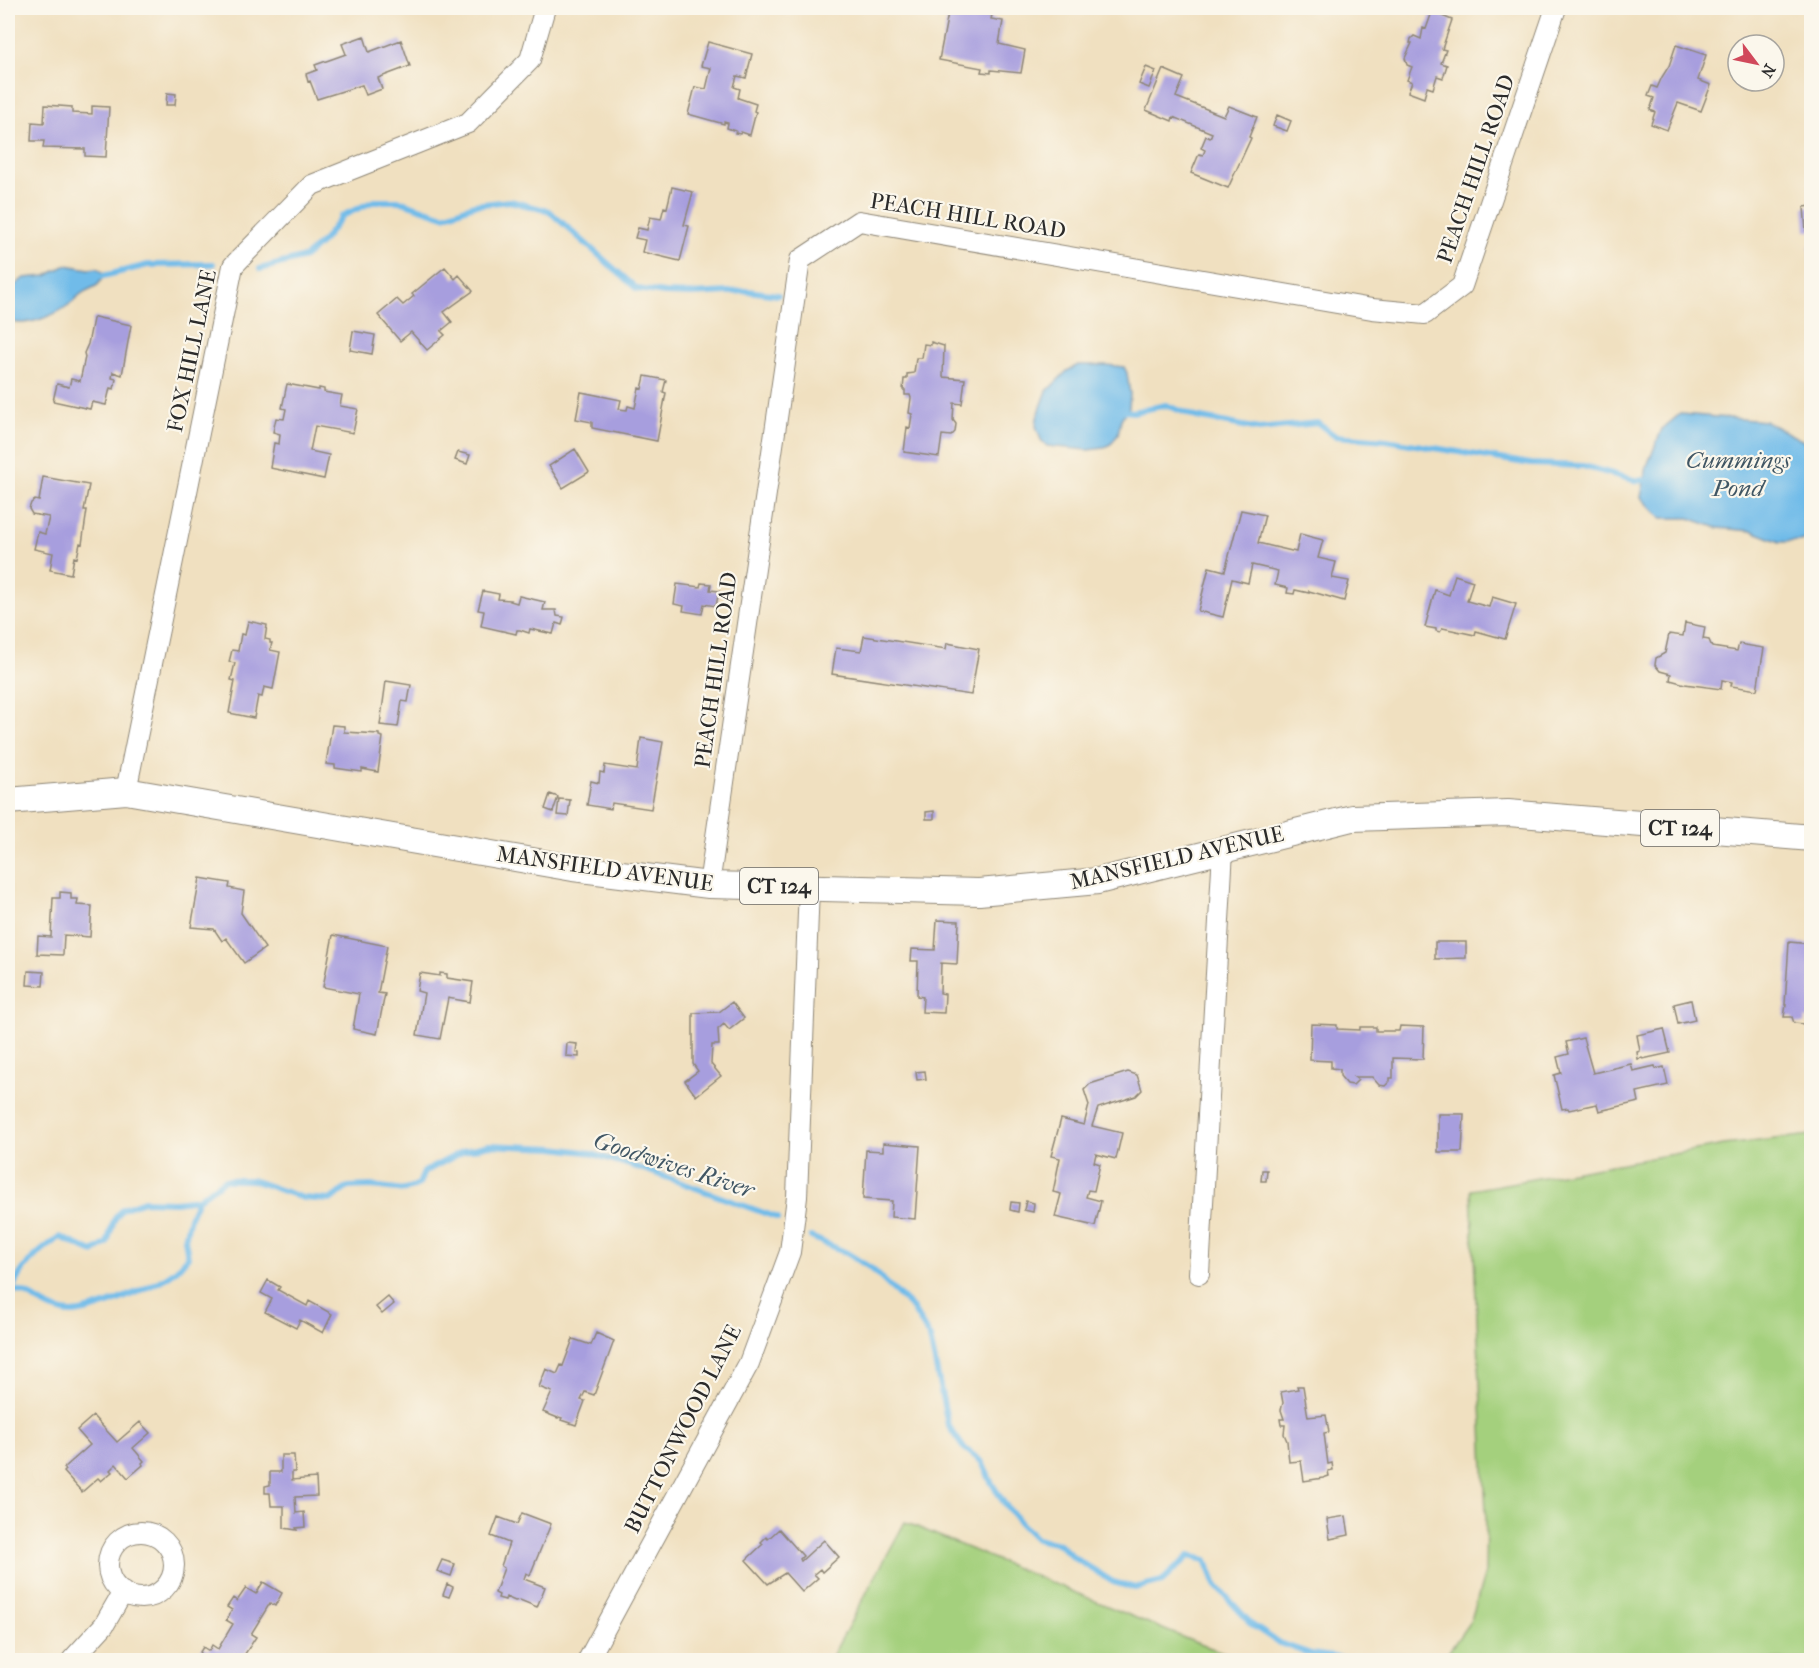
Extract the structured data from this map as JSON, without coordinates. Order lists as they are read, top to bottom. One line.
{"streets":{"main road":["CT 124","MANSFIELD AVENUE"],"street":["PEACH HILL ROAD","FOX HILL LANE","BUTTONWOOD LANE"]},"crossings":[["PEACH HILL ROAD","MANSFIELD AVENUE"],["FOX HILL LANE","MANSFIELD AVENUE"],["MANSFIELD AVENUE","BUTTONWOOD LANE"]],"water":["Cummings Pond","Goodwives River"],"north":"bottom right"}
